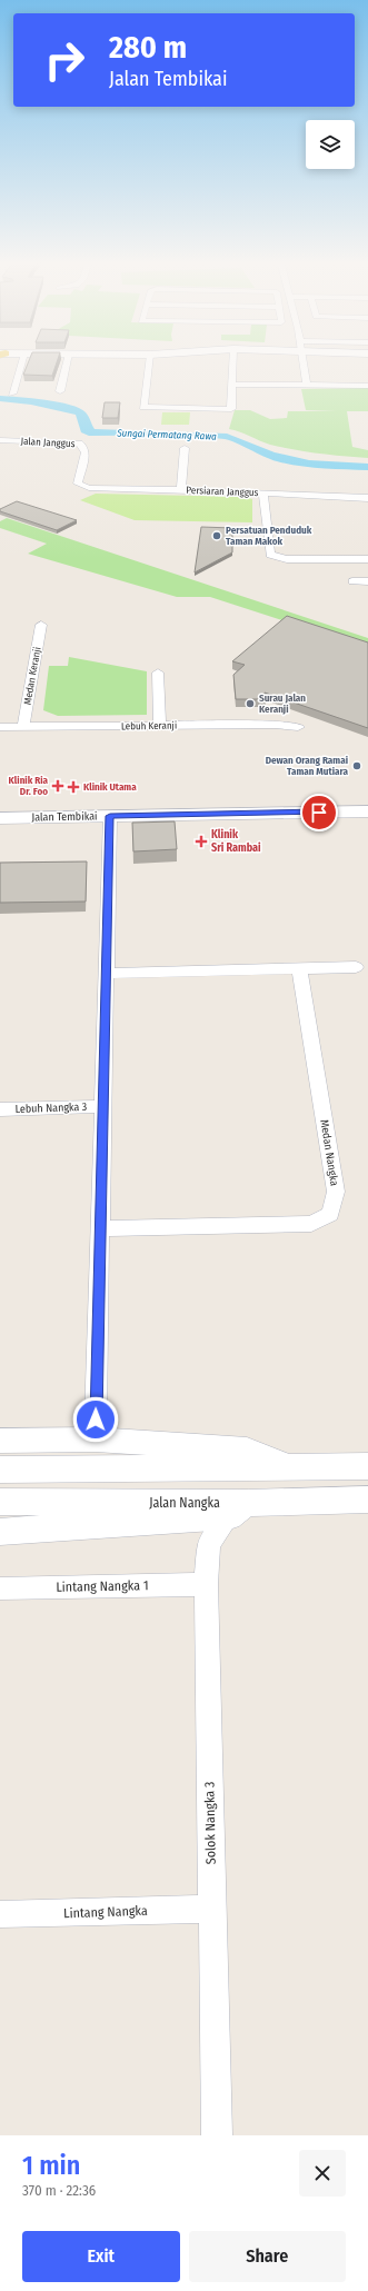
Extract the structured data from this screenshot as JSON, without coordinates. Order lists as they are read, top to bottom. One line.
{"streets":{"street":["Jalan Janggus","Persiaran Janggus","Medan Keranji","Lebuh Keranji","Jalan Tembikai","Lebuh Nangka 3","Medan Nangka","Jalan Nangka","Lintang Nangka 1","Solok Nangka 3","Lintang Nangka"]},"crossings":[["Jalan Janggus","Persiaran Janggus"],["Medan Keranji","Lebuh Keranji"],["Jalan Nangka","Solok Nangka 3"],["Lintang Nangka 1","Solok Nangka 3"],["Solok Nangka 3","Lintang Nangka"]],"water":["Sungai Permatang Rawa"],"places":{"other":["Persatuan Penduduk Taman Makok","Surau Jalan Keranji","Dewan Orang Ramai Taman Mutiara"],"health":["Klinik Ria Dr. Foo","Klinik Utama","Klinik Sri Rambai"]},"page":{"turn":["280 m","Jalan Tembikai"],"heading":["1 min","370 m · 22:36"],"buttons":["Exit","Share"]}}
